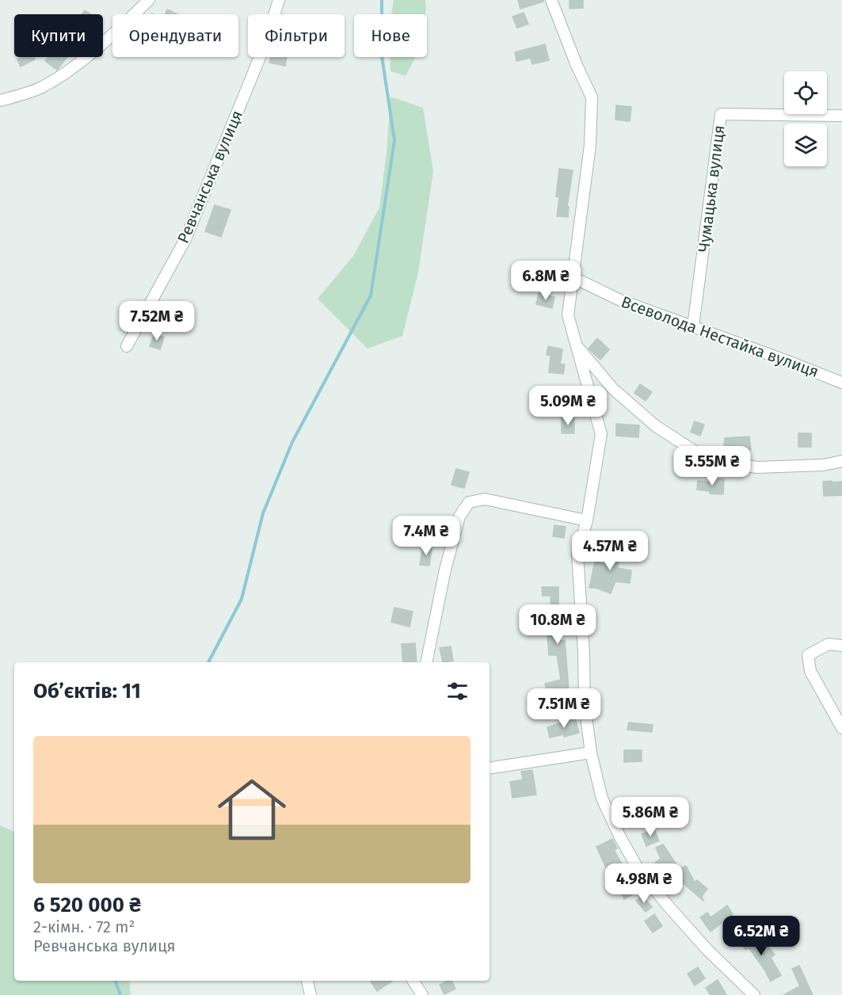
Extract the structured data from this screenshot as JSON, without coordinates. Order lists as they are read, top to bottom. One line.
{"streets":{"street":["Ревчанська вулиця","Чумацька вулиця","Всеволода Нестайка вулиця"]},"crossings":[["Чумацька вулиця","Всеволода Нестайка вулиця"]],"page":{"chip":["Купити","Орендувати","Фільтри","Нове"],"price":["6.8M ₴","7.52M ₴","5.09M ₴","5.55M ₴","7.4M ₴","4.57M ₴","10.8M ₴","7.51M ₴","5.86M ₴","4.98M ₴","6.52M ₴"],"heading":"Об’єктів: 11","list":[{"name":"6 520 000 ₴","note":"2-кімн. · 72 m² · Ревчанська вулиця"}]}}
